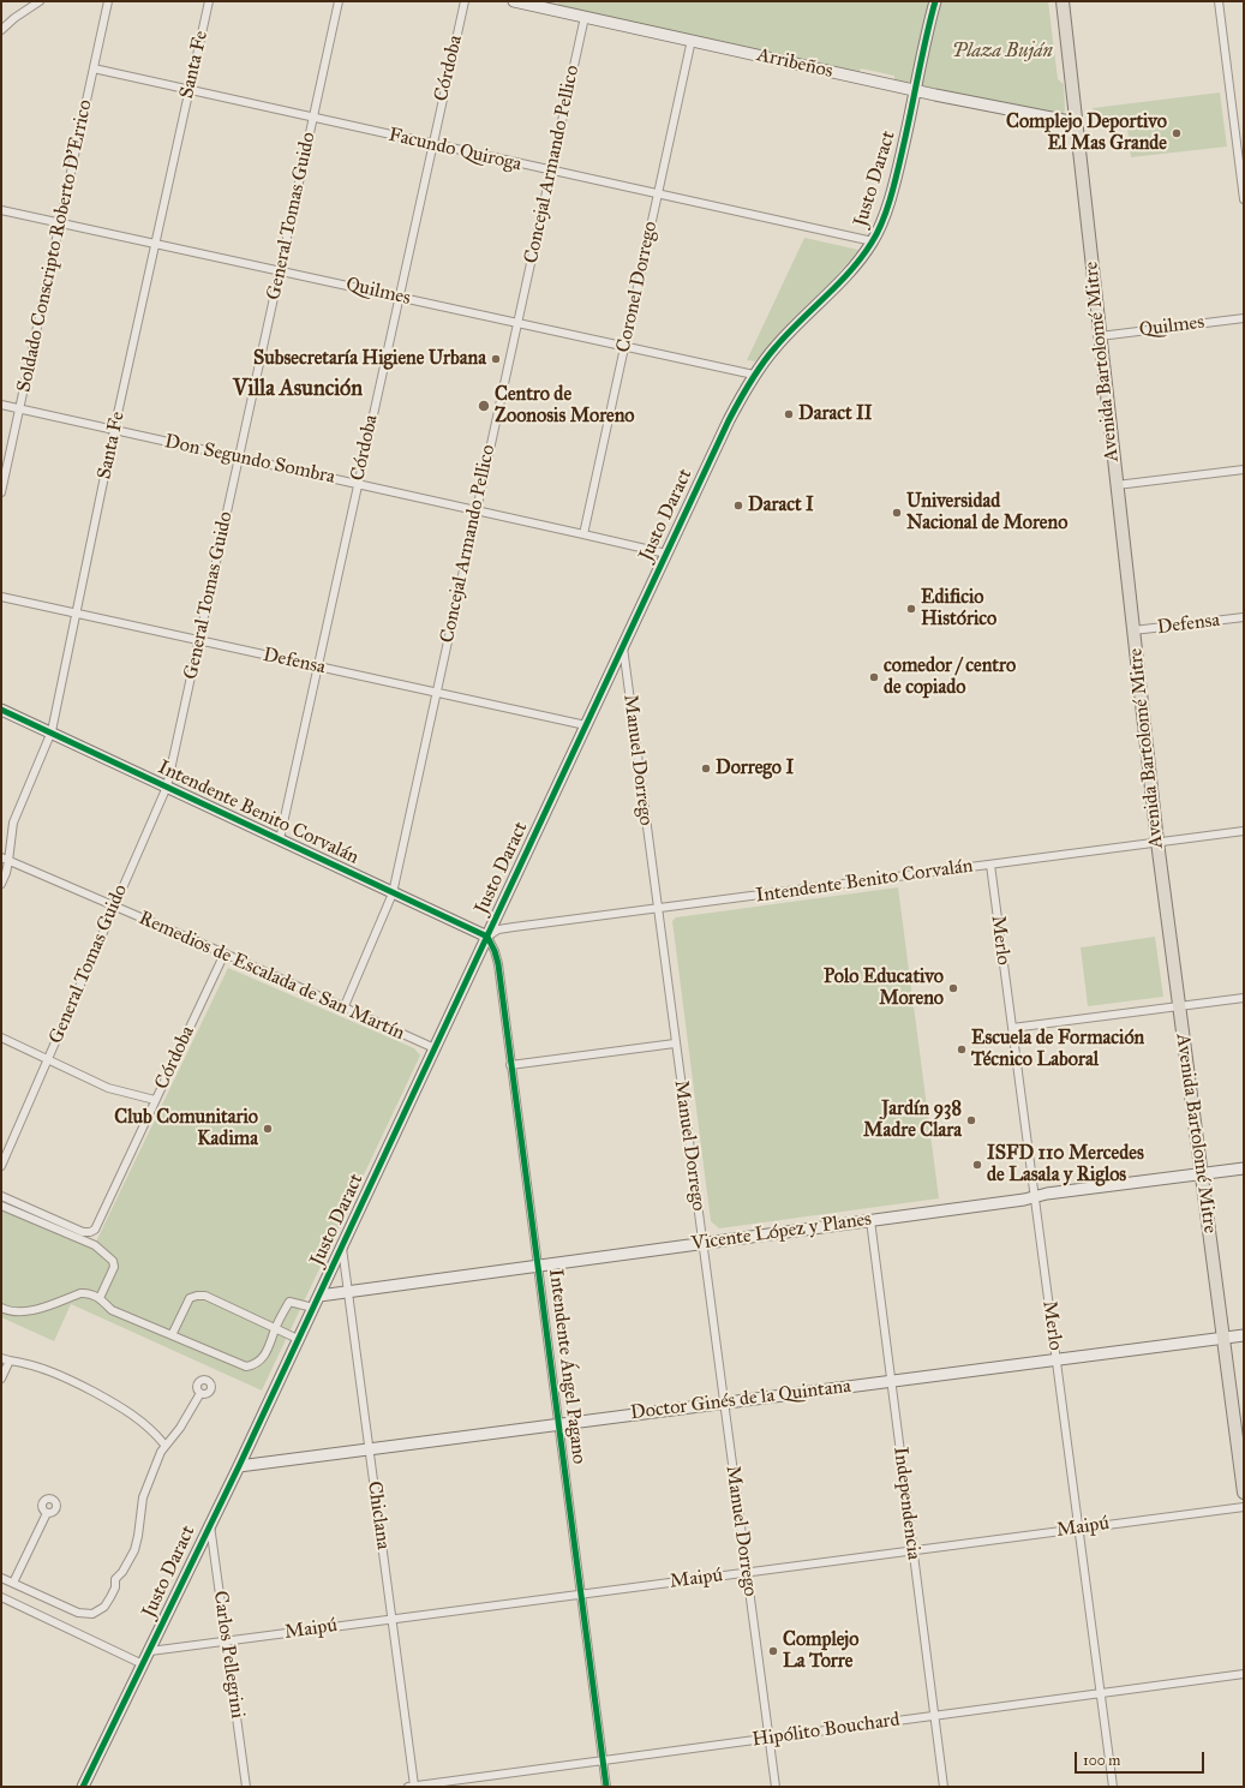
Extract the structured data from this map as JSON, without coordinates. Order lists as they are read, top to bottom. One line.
{"streets":{"main road":["Avenida Bartolomé Mitre"],"street":["Arribeños","Santa Fe","Córdoba","Facundo Quiroga","Concejal Armando Pellico","Justo Daract","General Tomas Guido","Soldado Conscripto Roberto D'Errico","Coronel Dorrego","Quilmes","Don Segundo Sombra","Defensa","Manuel Dorrego","Intendente Benito Corvalán","Merlo","Remedios de Escalada de San Martín","Vicente López y Planes","Intendente Ángel Pagano","Doctor Ginés de la Quintana","Independencia","Chiclana","Maipú","Carlos Pellegrini","Hipólito Bouchard"]},"crossings":[["Arribeños","Concejal Armando Pellico"],["Arribeños","Justo Daract"],["Arribeños","Coronel Dorrego"],["Arribeños","Avenida Bartolomé Mitre"],["Santa Fe","Facundo Quiroga"],["Santa Fe","Quilmes"],["Santa Fe","Don Segundo Sombra"],["Santa Fe","Defensa"],["Santa Fe","Intendente Benito Corvalán"],["Santa Fe","Remedios de Escalada de San Martín"],["Córdoba","Facundo Quiroga"],["Córdoba","Quilmes"],["Córdoba","Don Segundo Sombra"],["Córdoba","Defensa"],["Córdoba","Intendente Benito Corvalán"],["Córdoba","Remedios de Escalada de San Martín"],["Facundo Quiroga","Concejal Armando Pellico"],["Facundo Quiroga","Justo Daract"],["Facundo Quiroga","General Tomas Guido"],["Facundo Quiroga","Soldado Conscripto Roberto D'Errico"],["Facundo Quiroga","Coronel Dorrego"],["Concejal Armando Pellico","Quilmes"],["Concejal Armando Pellico","Don Segundo Sombra"],["Concejal Armando Pellico","Defensa"],["Concejal Armando Pellico","Intendente Benito Corvalán"],["Concejal Armando Pellico","Remedios de Escalada de San Martín"],["Justo Daract","Quilmes"],["Justo Daract","Don Segundo Sombra"],["Justo Daract","Defensa"],["Justo Daract","Manuel Dorrego"],["Justo Daract","Intendente Benito Corvalán"],["Justo Daract","Remedios de Escalada de San Martín"],["Justo Daract","Vicente López y Planes"],["Justo Daract","Intendente Ángel Pagano"],["Justo Daract","Doctor Ginés de la Quintana"],["Justo Daract","Chiclana"],["Justo Daract","Maipú"],["Justo Daract","Carlos Pellegrini"],["General Tomas Guido","Quilmes"],["General Tomas Guido","Don Segundo Sombra"],["General Tomas Guido","Defensa"],["General Tomas Guido","Intendente Benito Corvalán"],["General Tomas Guido","Remedios de Escalada de San Martín"],["Soldado Conscripto Roberto D'Errico","Quilmes"],["Soldado Conscripto Roberto D'Errico","Don Segundo Sombra"],["Coronel Dorrego","Quilmes"],["Coronel Dorrego","Don Segundo Sombra"],["Quilmes","Avenida Bartolomé Mitre"],["Avenida Bartolomé Mitre","Defensa"],["Avenida Bartolomé Mitre","Intendente Benito Corvalán"],["Avenida Bartolomé Mitre","Vicente López y Planes"],["Avenida Bartolomé Mitre","Doctor Ginés de la Quintana"],["Manuel Dorrego","Intendente Benito Corvalán"],["Manuel Dorrego","Vicente López y Planes"],["Manuel Dorrego","Doctor Ginés de la Quintana"],["Manuel Dorrego","Maipú"],["Manuel Dorrego","Hipólito Bouchard"],["Intendente Benito Corvalán","Merlo"],["Intendente Benito Corvalán","Intendente Ángel Pagano"],["Merlo","Vicente López y Planes"],["Merlo","Doctor Ginés de la Quintana"],["Merlo","Maipú"],["Merlo","Hipólito Bouchard"],["Vicente López y Planes","Intendente Ángel Pagano"],["Vicente López y Planes","Independencia"],["Vicente López y Planes","Chiclana"],["Intendente Ángel Pagano","Doctor Ginés de la Quintana"],["Intendente Ángel Pagano","Maipú"],["Intendente Ángel Pagano","Hipólito Bouchard"],["Doctor Ginés de la Quintana","Independencia"],["Doctor Ginés de la Quintana","Chiclana"],["Independencia","Maipú"],["Independencia","Hipólito Bouchard"],["Chiclana","Maipú"],["Chiclana","Hipólito Bouchard"],["Maipú","Carlos Pellegrini"]],"districts":["Villa Asunción"],"parks":["Plaza Buján"],"places":["Complejo Deportivo El Mas Grande","Subsecretaría Higiene Urbana","Centro de Zoonosis Moreno","Daract II","Daract I","Universidad Nacional de Moreno","Edificio Histórico","comedor / centro de copiado","Dorrego I","Polo Educativo Moreno","Escuela de Formación Técnico Laboral","Jardín 938 Madre Clara","Club Comunitario Kadima","ISFD 110 Mercedes de Lasala y Riglos","Complejo La Torre"],"scale_bar":"100 m"}
